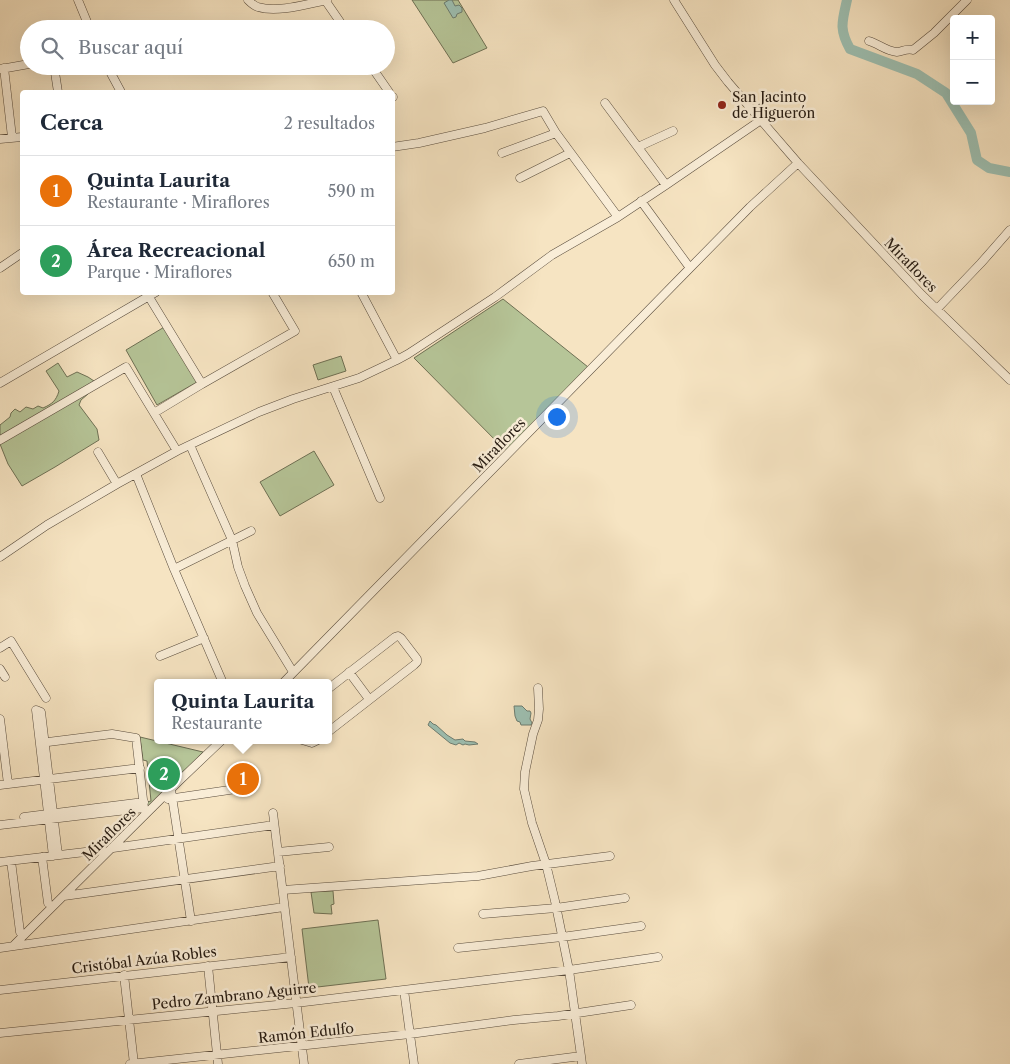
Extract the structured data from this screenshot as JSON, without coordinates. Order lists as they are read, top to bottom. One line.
{"streets":{"street":["Miraflores","Cristóbal Azúa Robles","Pedro Zambrano Aguirre","Ramón Edulfo"]},"places":["San Jacinto de Higuerón"],"page":{"map_buttons":["+","−"],"search":"Buscar aquí","heading":["Cerca","2 resultados"],"list":[{"mark":"1","name":"Quinta Laurita","note":"Restaurante · Miraflores","value":"590 m"},{"mark":"2","name":"Área Recreacional","note":"Parque · Miraflores","value":"650 m"}],"popup":["Quinta Laurita","Restaurante"],"pins":["2","1"]}}
